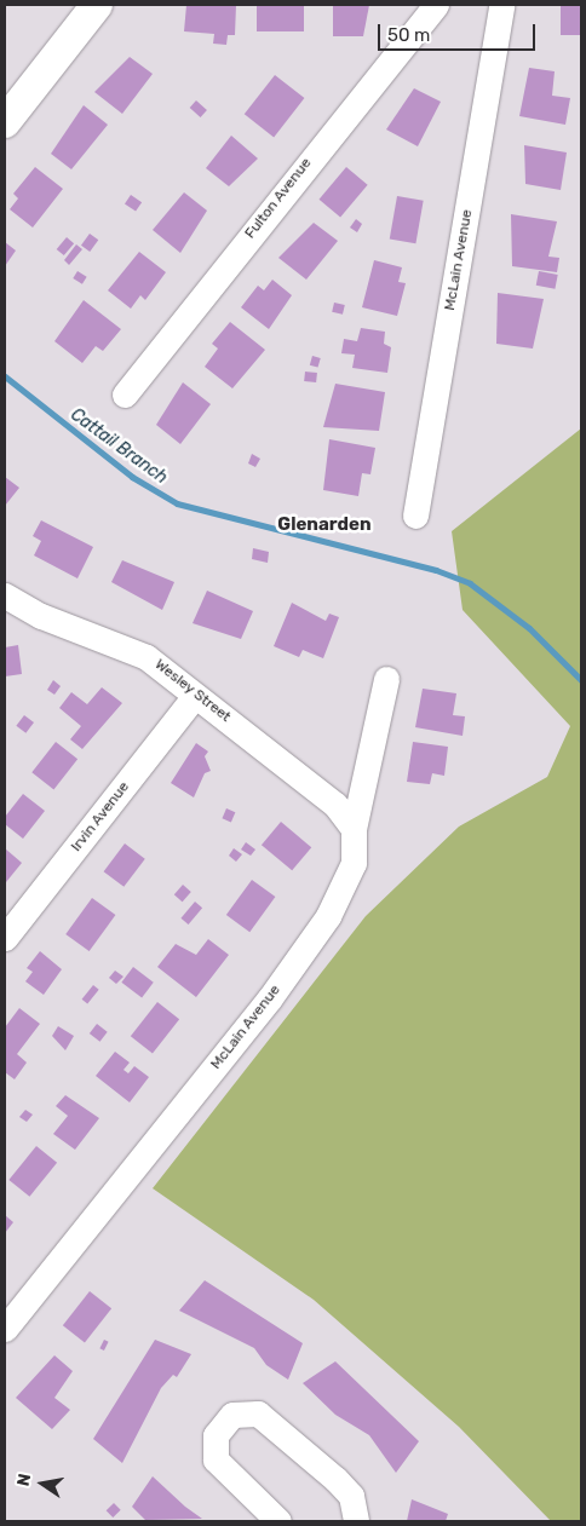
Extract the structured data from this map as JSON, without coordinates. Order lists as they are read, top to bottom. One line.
{"streets":{"street":["Fulton Avenue","McLain Avenue","Wesley Street","Irvin Avenue"]},"crossings":[["McLain Avenue","Wesley Street"],["Wesley Street","Irvin Avenue"]],"districts":["Glenarden"],"water":["Cattail Branch"],"scale_bar":"50 m","north":"left"}
